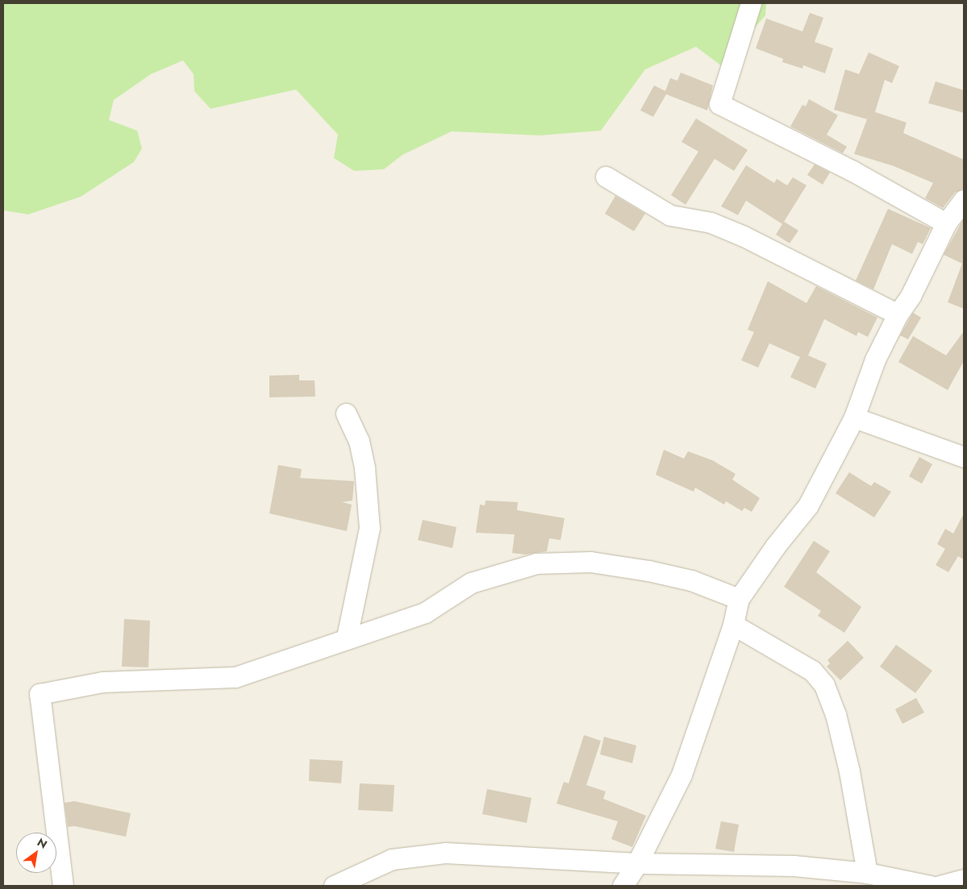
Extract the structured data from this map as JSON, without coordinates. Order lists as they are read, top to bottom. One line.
{"north":"top right"}
